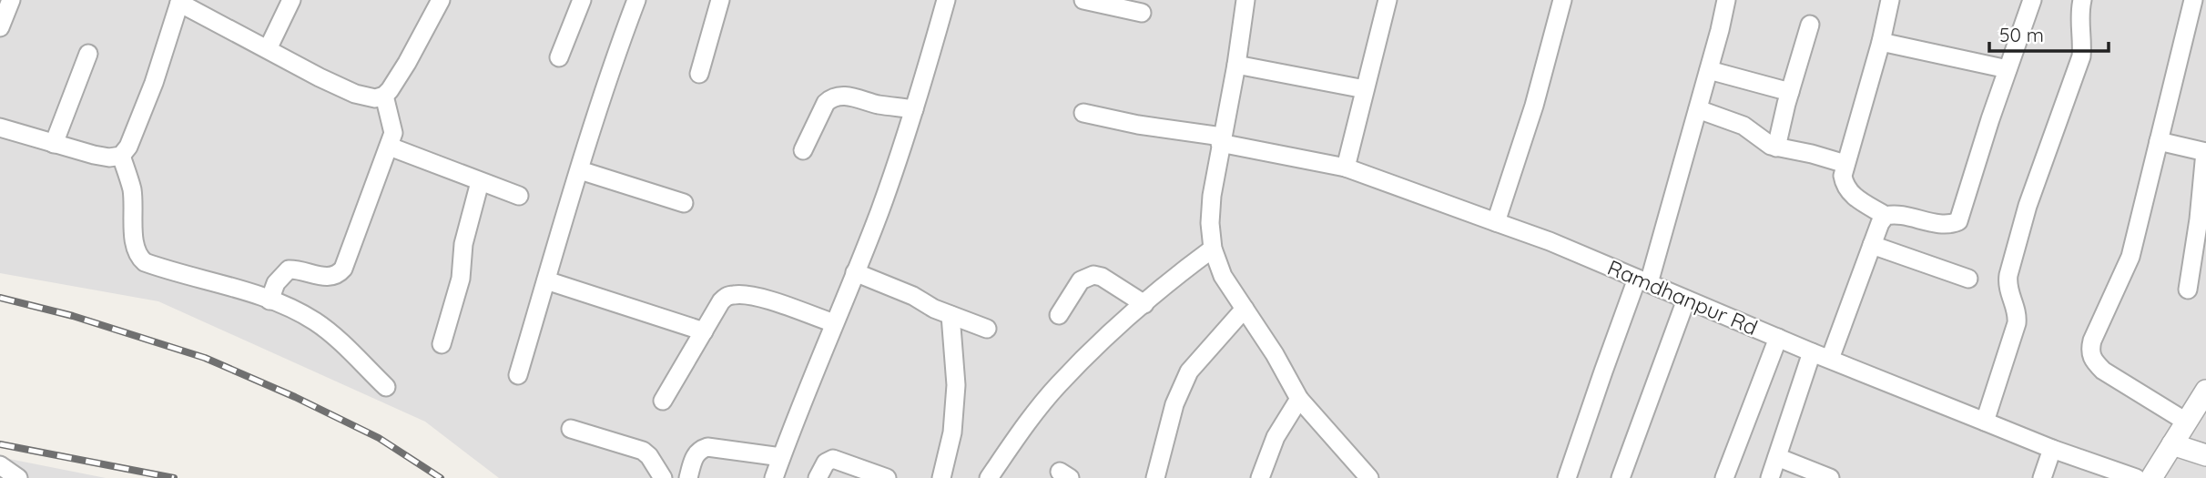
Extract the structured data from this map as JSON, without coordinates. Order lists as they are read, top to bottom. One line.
{"streets":{"street":["Ramdhanpur Rd"]},"scale_bar":"50 m"}
